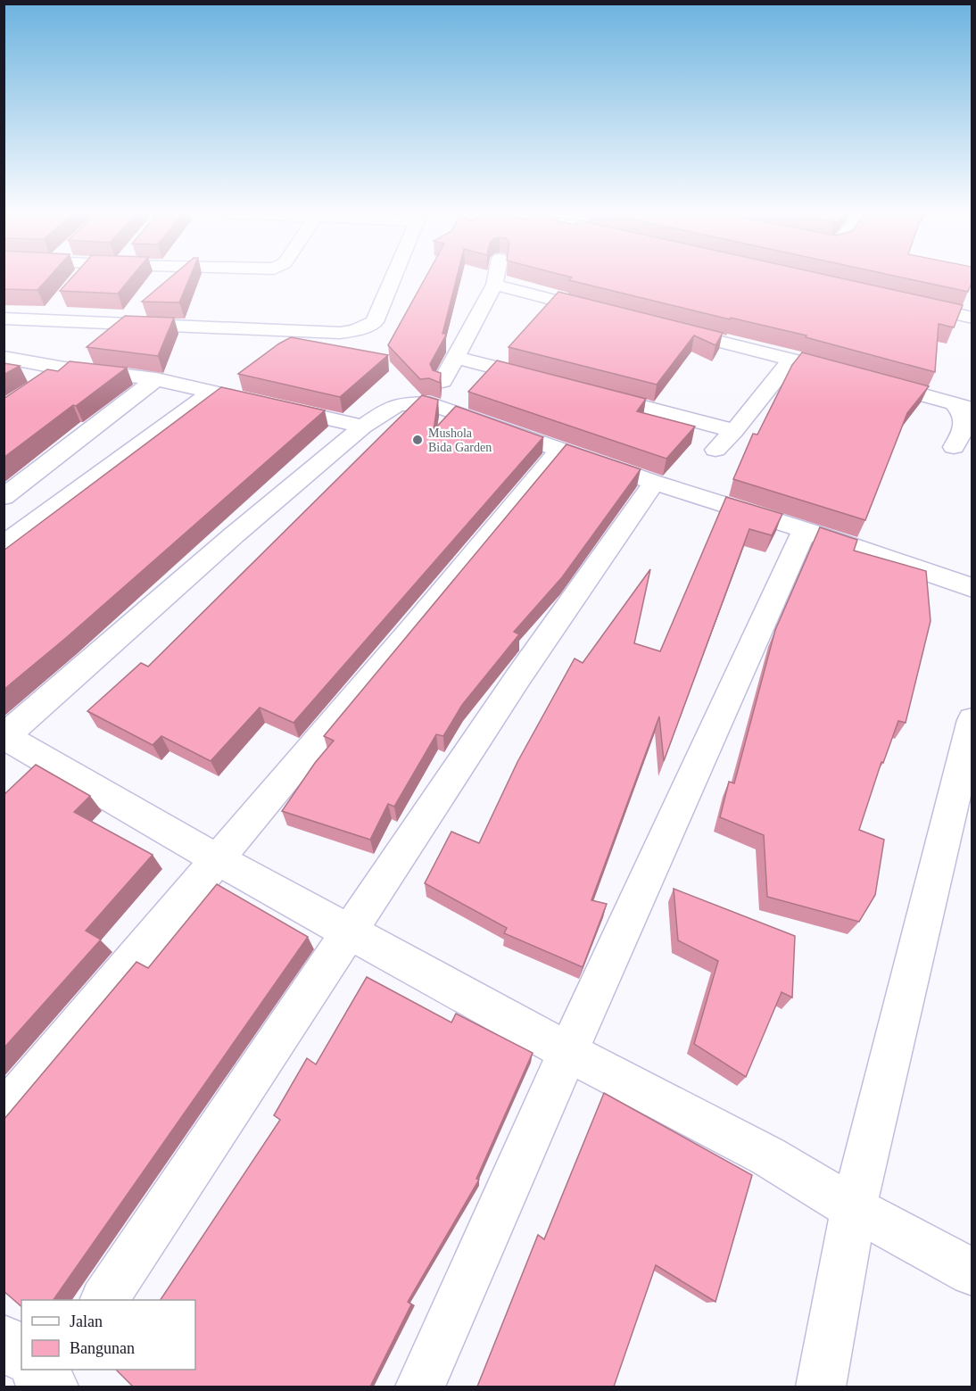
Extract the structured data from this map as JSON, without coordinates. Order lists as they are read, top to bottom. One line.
{"places":["Mushola Bida Garden"],"legend":["Jalan","Bangunan"]}
